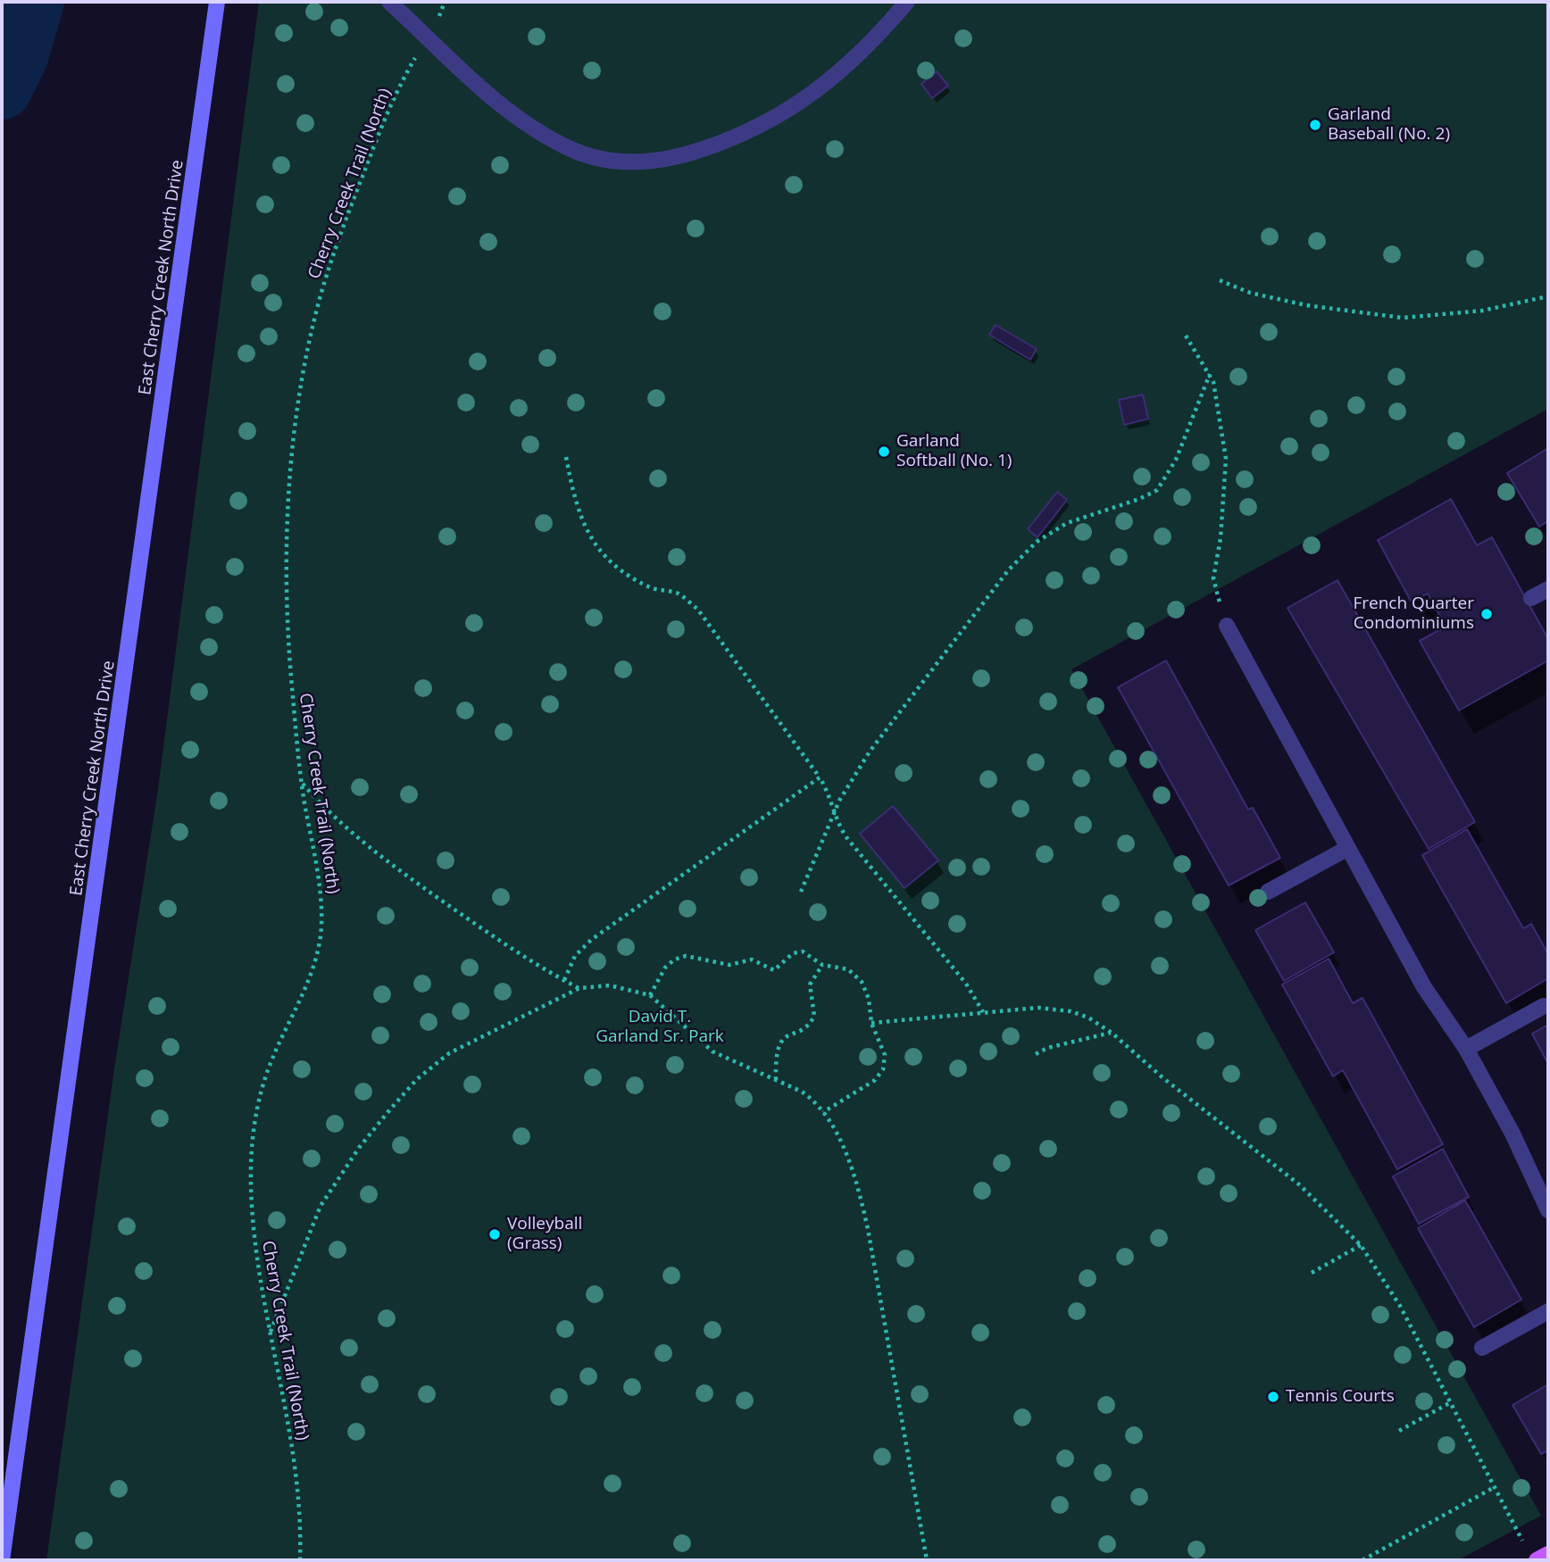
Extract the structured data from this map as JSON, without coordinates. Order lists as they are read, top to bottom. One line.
{"streets":{"street":["East Cherry Creek North Drive"],"path":["Cherry Creek Trail (North)"]},"parks":["David T. Garland Sr. Park"],"places":["Garland Baseball (No. 2)","Garland Softball (No. 1)","French Quarter Condominiums","Volleyball (Grass)","Tennis Courts"]}
